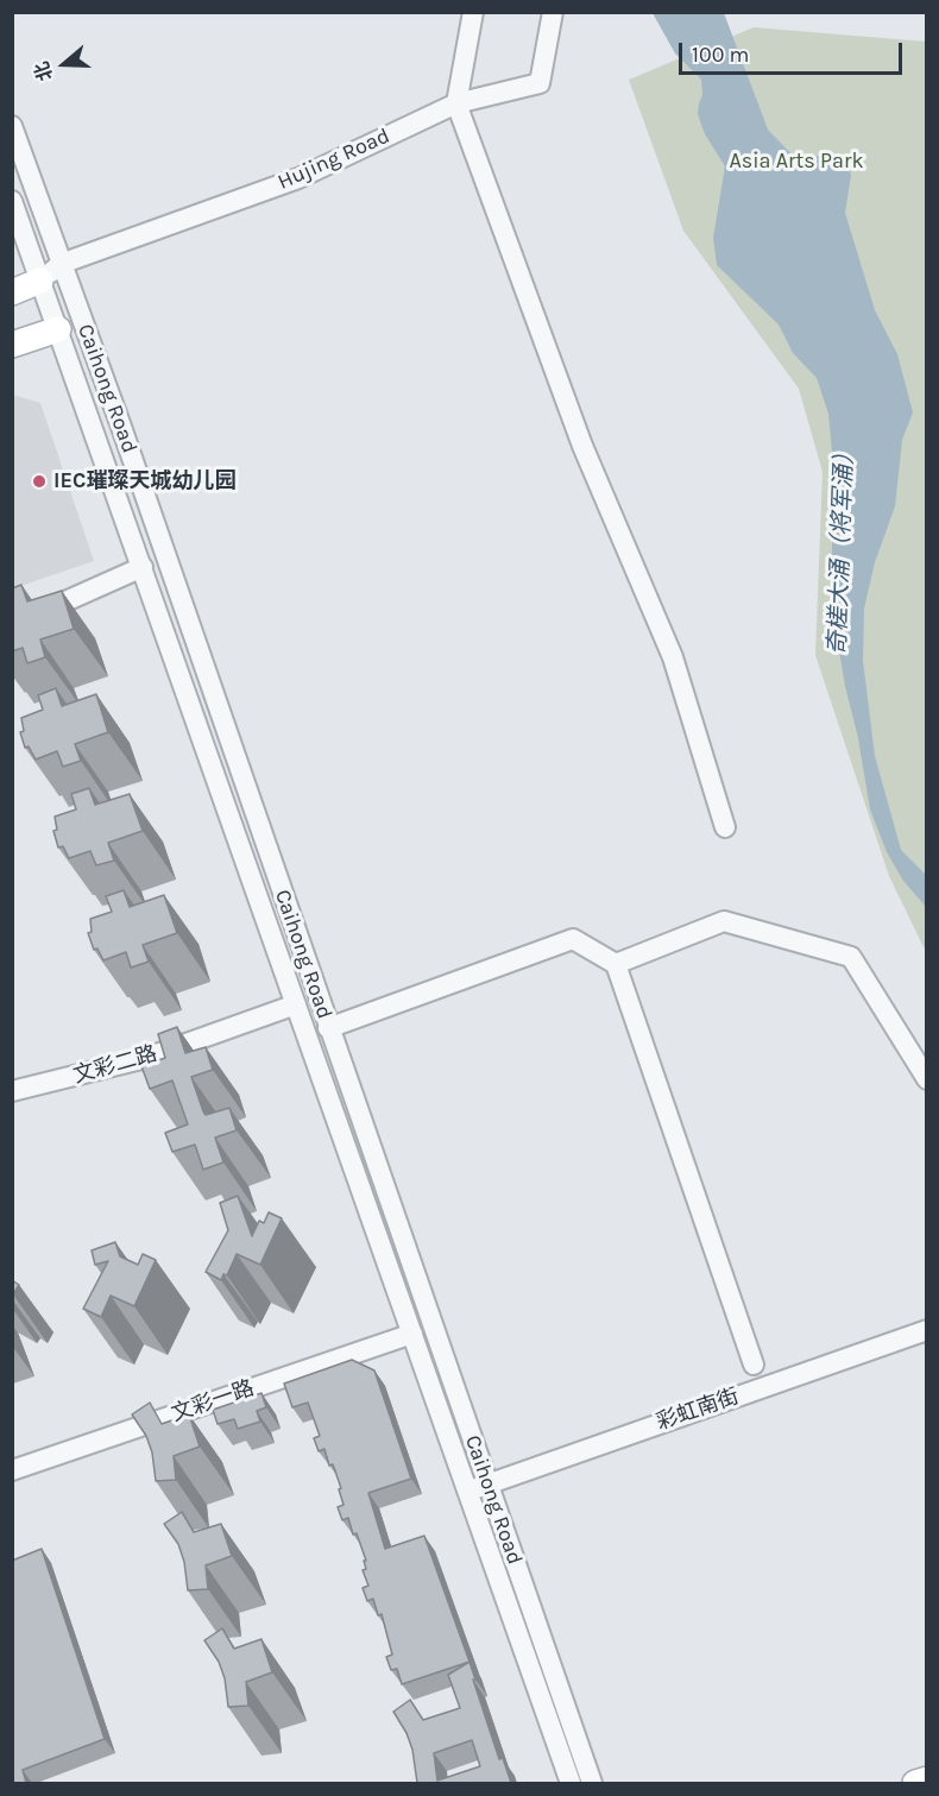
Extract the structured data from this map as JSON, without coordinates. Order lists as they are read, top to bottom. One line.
{"streets":{"street":["Hujing Road","Caihong Road","文彩二路","文彩一路","彩虹南街"]},"crossings":[["Hujing Road","Caihong Road"],["Caihong Road","文彩二路"],["Caihong Road","文彩一路"],["Caihong Road","彩虹南街"]],"water":["奇槎大涌（将军涌）"],"parks":["Asia Arts Park"],"places":["IEC璀璨天城幼儿园"],"scale_bar":"100 m","north":"left"}
